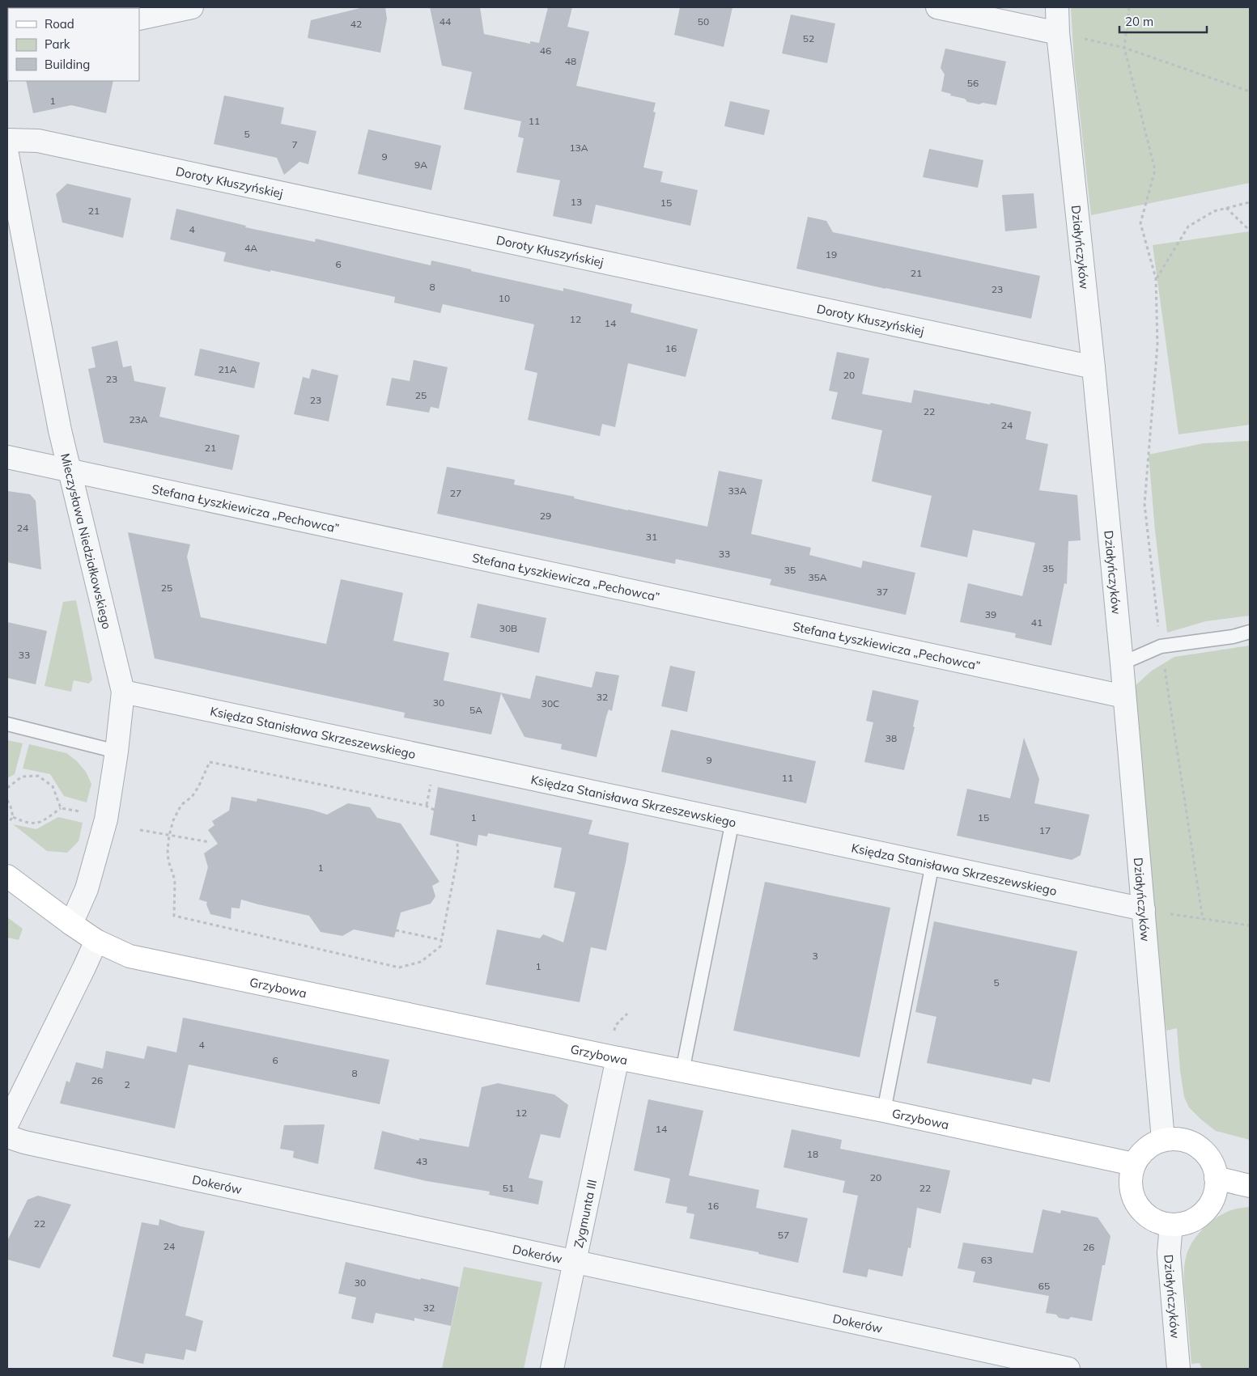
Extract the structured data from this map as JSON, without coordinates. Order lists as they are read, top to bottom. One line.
{"streets":{"street":["Doroty Kłuszyńskiej","Działyńczyków","Stefana Łyszkiewicza „Pechowca”","Mieczysława Niedziałkowskiego","Księdza Stanisława Skrzeszewskiego","Grzybowa","Dokerów","Zygmunta III"]},"crossings":[["Doroty Kłuszyńskiej","Działyńczyków"],["Działyńczyków","Stefana Łyszkiewicza „Pechowca”"],["Działyńczyków","Księdza Stanisława Skrzeszewskiego"],["Działyńczyków","Grzybowa"],["Stefana Łyszkiewicza „Pechowca”","Mieczysława Niedziałkowskiego"],["Mieczysława Niedziałkowskiego","Księdza Stanisława Skrzeszewskiego"],["Mieczysława Niedziałkowskiego","Grzybowa"],["Grzybowa","Zygmunta III"],["Dokerów","Zygmunta III"]],"house_numbers":["44","50","42","52","46","48","56","1","11","5","7","13A","9","9A","13","15","21","4","4A","19","6","21","8","23","10","12","14","16","21A","20","23","25","23","22","23A","24","21","33A","27","29","24","31","33","35","35","35A","25","37","39","41","30B","33","32","30","30C","5A","38","9","11","1","15","17","1","3","1","5","4","6","8","26","2","12","14","18","43","20","51","22","16","22","57","24","26","63","30","65","32"],"legend":["Road","Park","Building"],"scale_bar":"20 m"}
